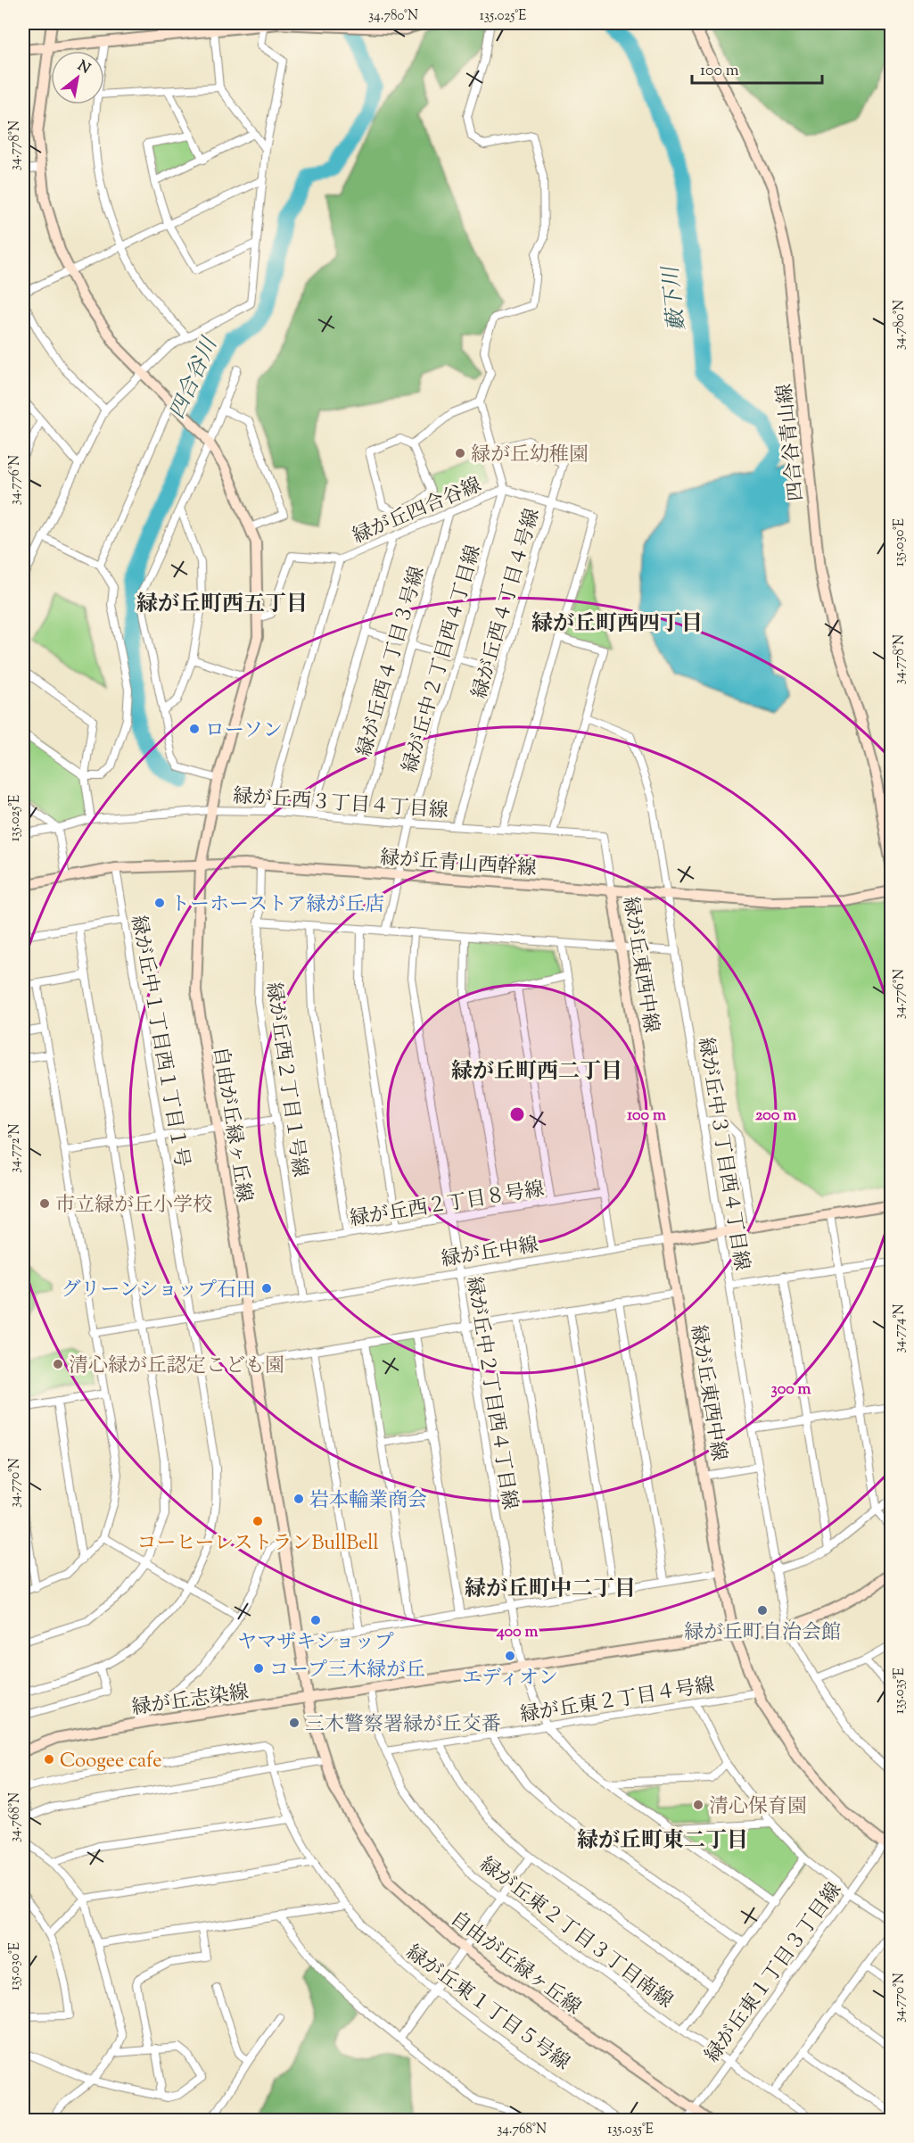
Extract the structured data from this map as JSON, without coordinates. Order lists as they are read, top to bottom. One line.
{"streets":{"street":["四合谷青山線","緑が丘四合谷線","緑が丘西４丁目４号線","緑が丘中２丁目西４丁目線","緑が丘西４丁目３号線","緑が丘西３丁目４丁目線","緑が丘青山西幹線","緑が丘東西中線","緑が丘中１丁目西１丁目１号","緑が丘西２丁目１号線","自由が丘緑ヶ丘線","緑が丘中３丁目西４丁目線","緑が丘西２丁目８号線","緑が丘中線","緑が丘志染線","緑が丘東２丁目４号線","緑が丘東２丁目３丁目南線","緑が丘東１丁目３丁目線","緑が丘東１丁目５号線"]},"crossings":[["緑が丘四合谷線","緑が丘西４丁目４号線"],["緑が丘四合谷線","緑が丘中２丁目西４丁目線"],["緑が丘四合谷線","緑が丘西４丁目３号線"],["緑が丘四合谷線","自由が丘緑ヶ丘線"],["緑が丘西４丁目４号線","緑が丘西３丁目４丁目線"],["緑が丘中２丁目西４丁目線","緑が丘西３丁目４丁目線"],["緑が丘中２丁目西４丁目線","緑が丘青山西幹線"],["緑が丘中２丁目西４丁目線","緑が丘西２丁目８号線"],["緑が丘中２丁目西４丁目線","緑が丘中線"],["緑が丘中２丁目西４丁目線","緑が丘志染線"],["緑が丘中２丁目西４丁目線","緑が丘東２丁目４号線"],["緑が丘西４丁目３号線","緑が丘西３丁目４丁目線"],["緑が丘西３丁目４丁目線","緑が丘青山西幹線"],["緑が丘西３丁目４丁目線","緑が丘東西中線"],["緑が丘西３丁目４丁目線","自由が丘緑ヶ丘線"],["緑が丘青山西幹線","緑が丘東西中線"],["緑が丘青山西幹線","緑が丘中１丁目西１丁目１号"],["緑が丘青山西幹線","緑が丘西２丁目１号線"],["緑が丘青山西幹線","自由が丘緑ヶ丘線"],["緑が丘青山西幹線","緑が丘中３丁目西４丁目線"],["緑が丘東西中線","緑が丘中線"],["緑が丘東西中線","緑が丘志染線"],["緑が丘東西中線","緑が丘東２丁目４号線"],["緑が丘東西中線","緑が丘東１丁目３丁目線"],["緑が丘中１丁目西１丁目１号","緑が丘中線"],["緑が丘西２丁目１号線","緑が丘西２丁目８号線"],["緑が丘西２丁目１号線","緑が丘中線"],["自由が丘緑ヶ丘線","緑が丘中線"],["自由が丘緑ヶ丘線","緑が丘志染線"],["自由が丘緑ヶ丘線","緑が丘東１丁目３丁目線"],["緑が丘中３丁目西４丁目線","緑が丘中線"],["緑が丘中３丁目西４丁目線","緑が丘志染線"],["緑が丘志染線","緑が丘東２丁目３丁目南線"],["緑が丘東２丁目４号線","緑が丘東２丁目３丁目南線"],["緑が丘東２丁目３丁目南線","緑が丘東１丁目３丁目線"]],"districts":["緑が丘町西五丁目","緑が丘町西四丁目","緑が丘町西二丁目","緑が丘町中二丁目","緑が丘町東二丁目"],"water":["藪下川","四合谷川"],"places":["緑が丘幼稚園","ローソン","トーホーストア緑が丘店","市立緑が丘小学校","グリーンショップ石田","清心緑が丘認定こども園","岩本輪業商会","コーヒーレストランBullBell","緑が丘町自治会館","ヤマザキショップ","エディオン","コープ三木緑が丘","三木警察署緑が丘交番","Coogee cafe","清心保育園"],"scale_bar":"100 m","north":"top right","coordinates":["34.780°N","135.025°E","34.778°N","34.776°N","135.030°E","34.772°N","34.774°N","34.770°N","135.035°E","34.768°N"],"rings":["100 m","200 m","300 m","400 m"]}
